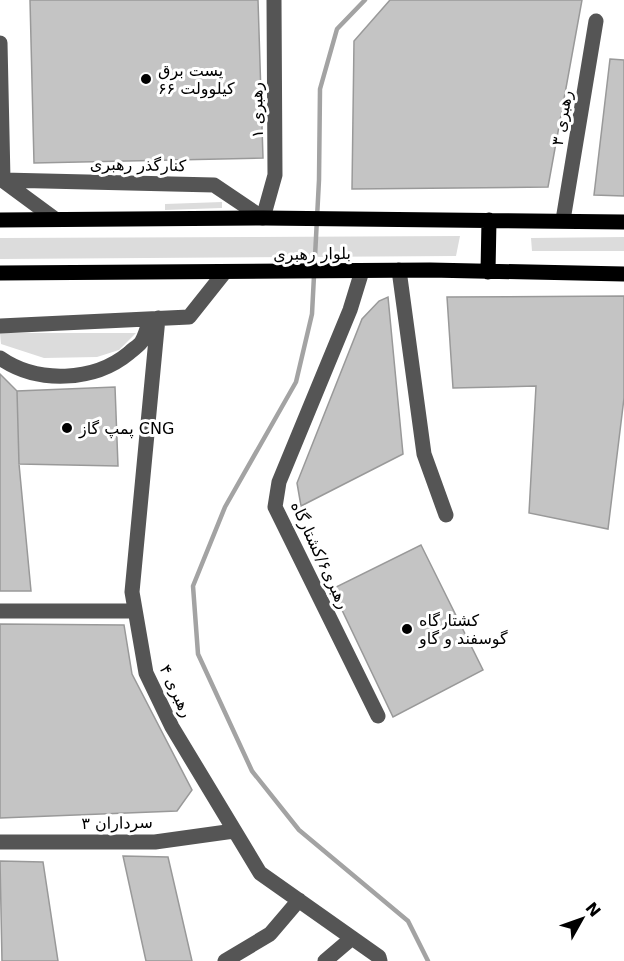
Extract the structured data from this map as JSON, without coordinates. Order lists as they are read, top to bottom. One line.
{"streets":{"main road":["بلوار رهبری"],"street":["رهبری ۱","رهبری ۳","کنارگذر رهبری","رهبری۶/کشتارگاه","رهبری ۴","سرداران ۳"]},"crossings":[["رهبری ۱","کنارگذر رهبری"],["رهبری ۱","بلوار رهبری"],["رهبری ۳","بلوار رهبری"],["کنارگذر رهبری","بلوار رهبری"],["بلوار رهبری","رهبری۶/کشتارگاه"],["رهبری ۴","سرداران ۳"]],"places":["پست برق ۶۶ کیلوولت","پمپ گاز CNG","کشتارگاه گوسفند و گاو"],"north":"top right"}
